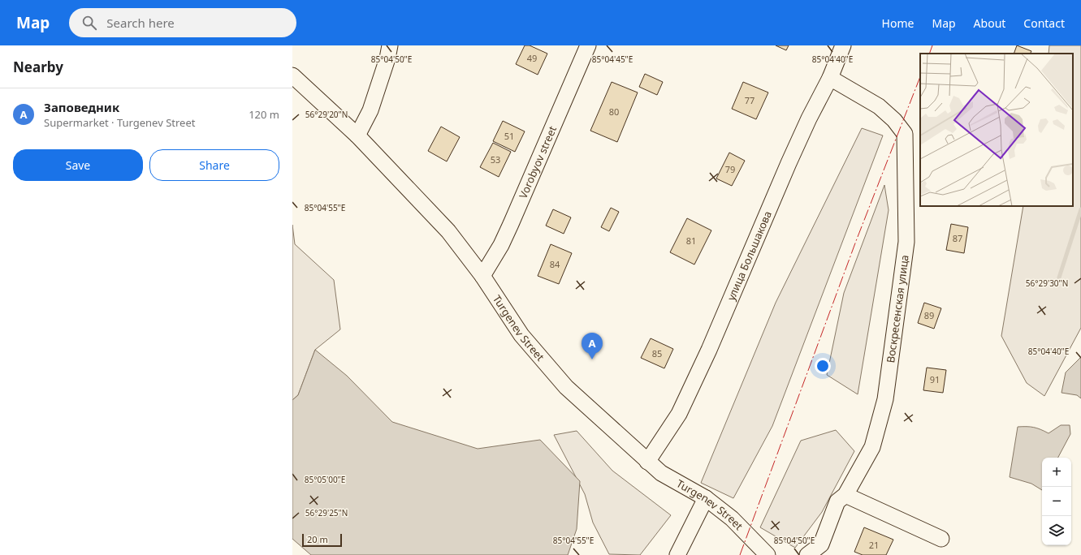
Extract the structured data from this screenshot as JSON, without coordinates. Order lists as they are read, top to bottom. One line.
{"streets":{"street":["Vorobyov street","улица Большакова","Воскресенская улица","Turgenev Street"]},"crossings":[["Vorobyov street","Turgenev Street"],["улица Большакова","Воскресенская улица"],["улица Большакова","Turgenev Street"]],"house_numbers":["49","77","80","51","53","79","87","81","84","89","85","91","21"],"scale_bar":"20 m","page":{"header":"Map","search":"Search here","nav":["Home","Map","About","Contact"],"heading":"Nearby","list":[{"mark":"A","name":"Заповедник","note":"Supermarket · Turgenev Street","value":"120 m"}],"buttons":["Save","Share"],"pins":"A","map_buttons":["+","−"],"scale":"20 m"},"coordinates":["85°04'50\"E","85°04'45\"E","85°04'40\"E","56°29'20\"N","85°04'55\"E","56°29'30\"N","85°05'00\"E","56°29'25\"N"]}
